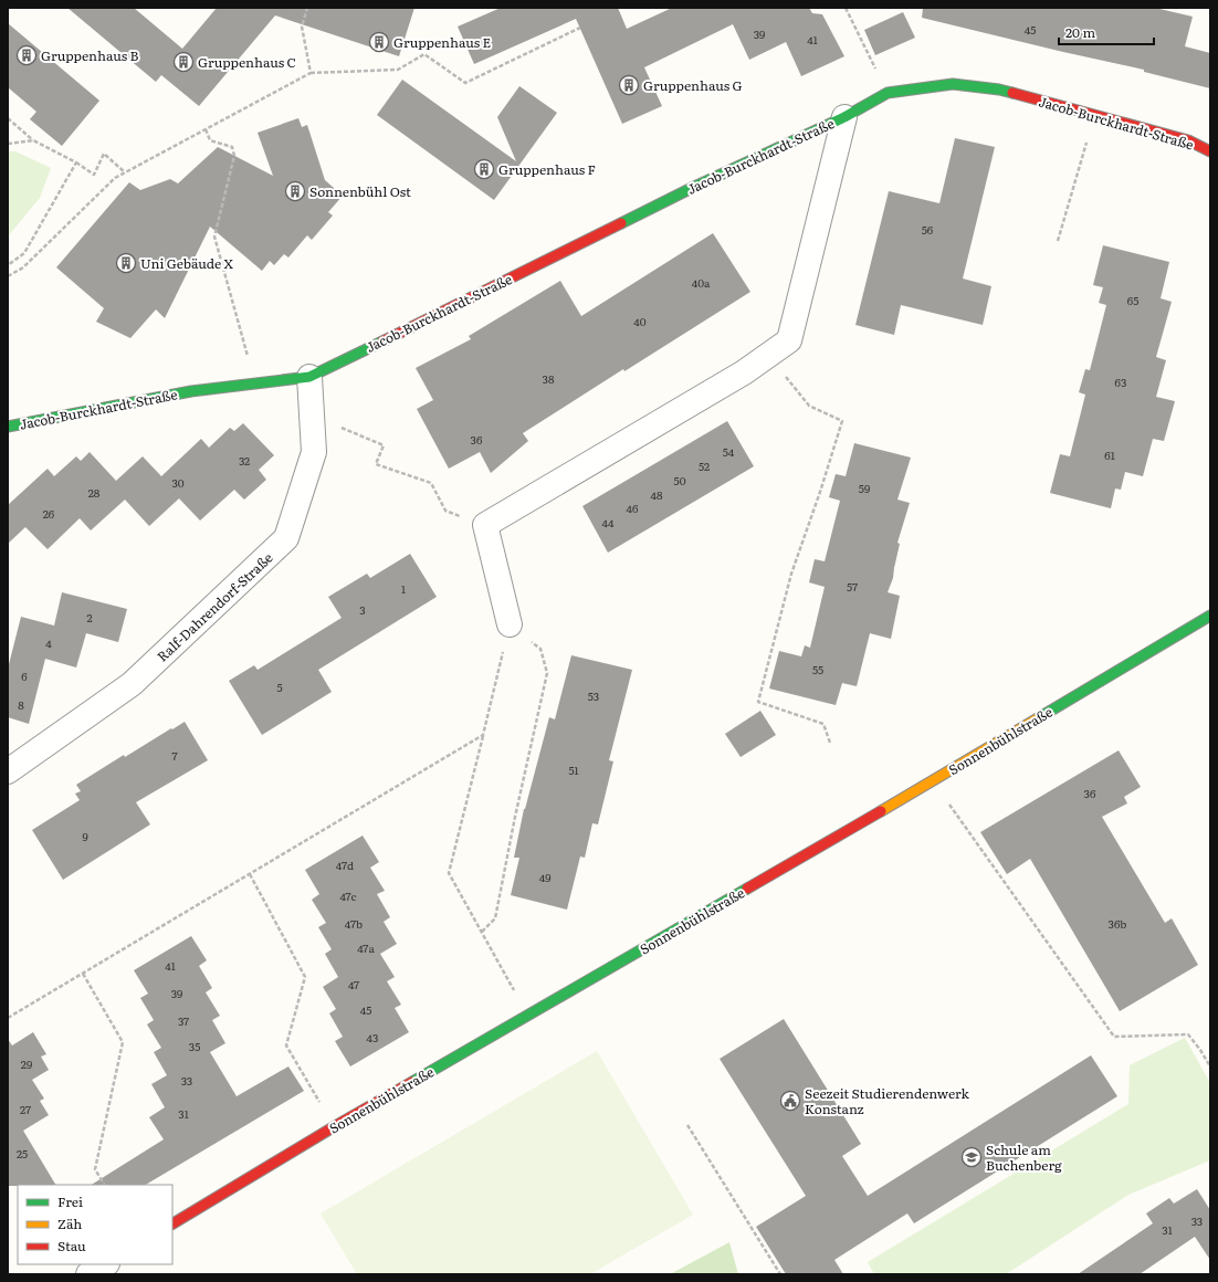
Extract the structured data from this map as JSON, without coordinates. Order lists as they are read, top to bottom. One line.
{"streets":{"street":["Jacob-Burckhardt-Straße","Ralf-Dahrendorf-Straße","Sonnenbühlstraße"]},"crossings":[["Jacob-Burckhardt-Straße","Ralf-Dahrendorf-Straße"]],"places":{"building":["Gruppenhaus E","Gruppenhaus B","Gruppenhaus C","Gruppenhaus G","Gruppenhaus F","Sonnenbühl Ost","Uni Gebäude X"],"public building":["Seezeit Studierendenwerk Konstanz"],"school or university":["Schule am Buchenberg"]},"house_numbers":["45","39","41","56","40a","65","40","38","63","36","54","61","32","52","50","30","59","28","48","46","26","44","57","1","3","2","4","55","6","5","53","8","7","51","36","9","47d","49","47c","47b","36b","47a","41","47","39","45","37","43","35","29","33","27","31","25","33","31"],"legend":["Frei","Zäh","Stau"],"scale_bar":"20 m"}
